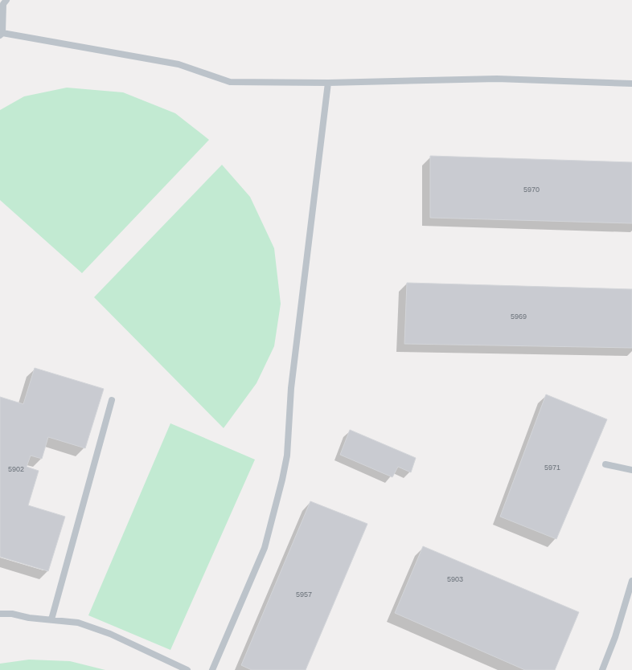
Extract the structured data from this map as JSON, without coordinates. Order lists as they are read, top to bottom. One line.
{"house_numbers":["5970","5969","5971","5902","5903","5957"]}
